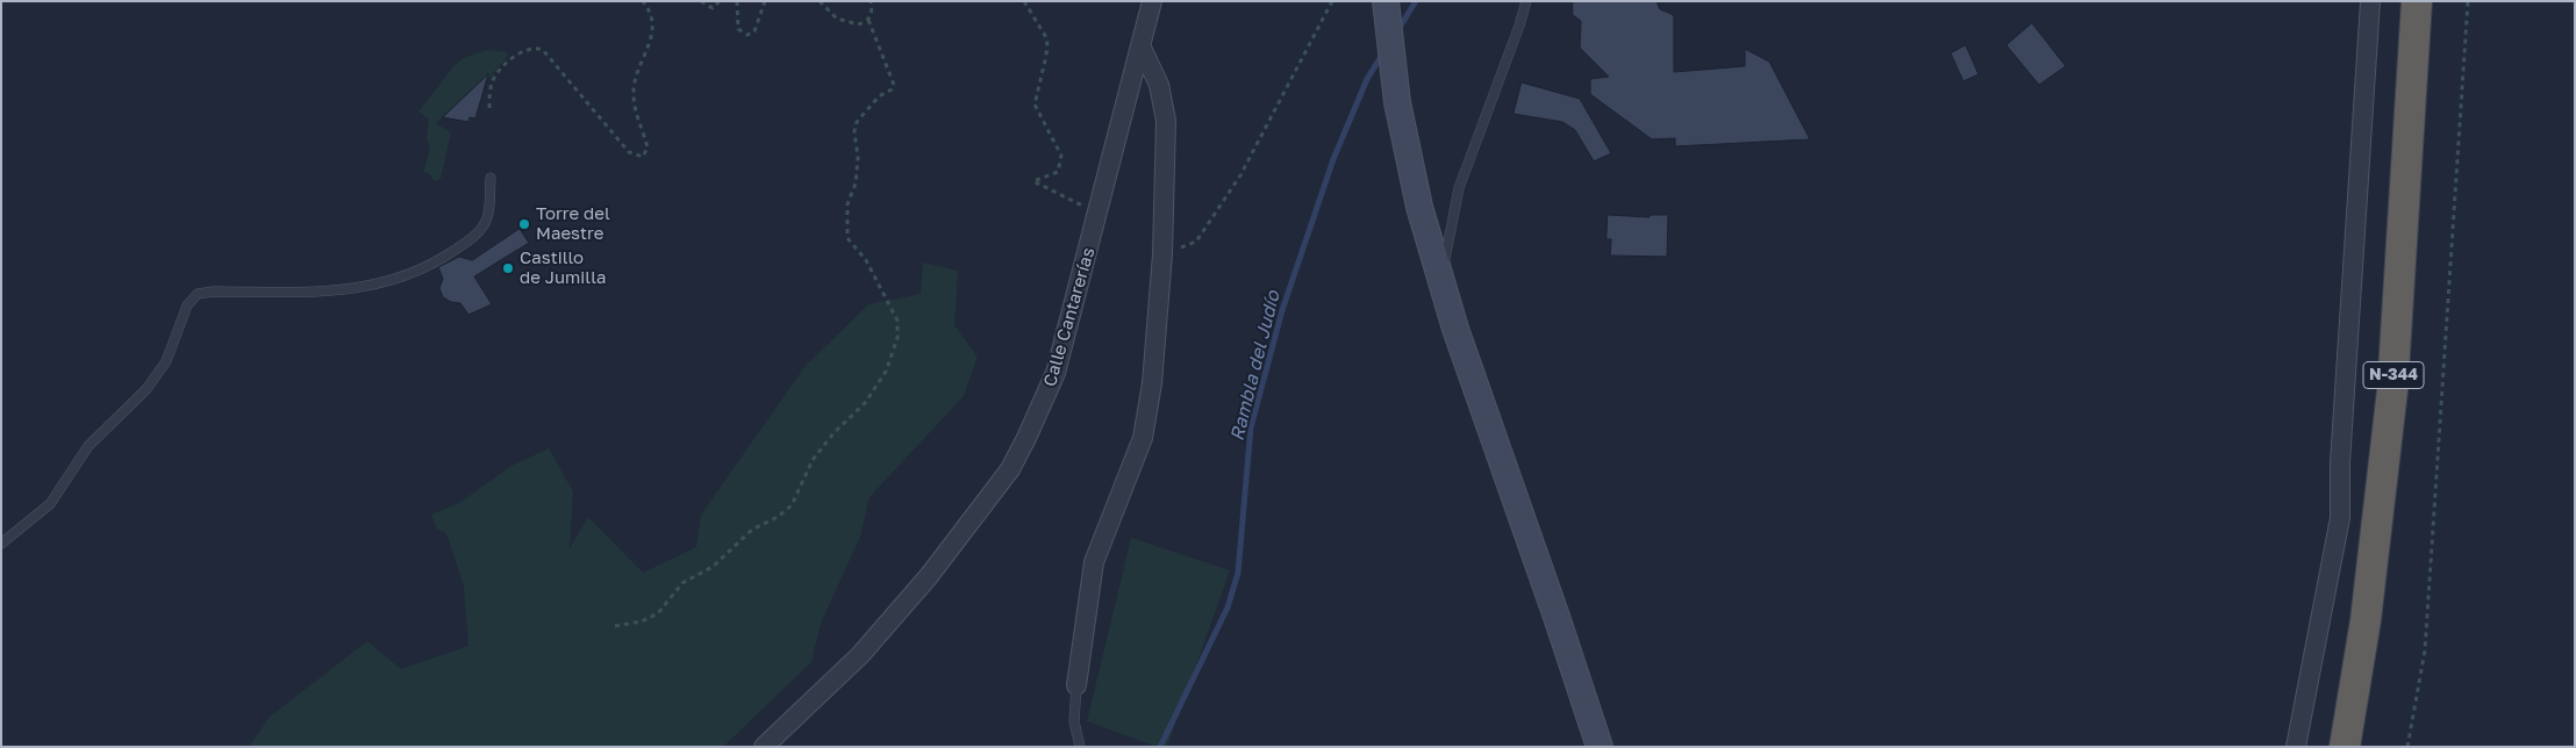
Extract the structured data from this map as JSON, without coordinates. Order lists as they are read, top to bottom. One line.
{"streets":{"highway":["N-344"],"street":["Calle Cantarerías"]},"water":["Rambla del Judío"],"places":["Torre del Maestre","Castillo de Jumilla"]}
